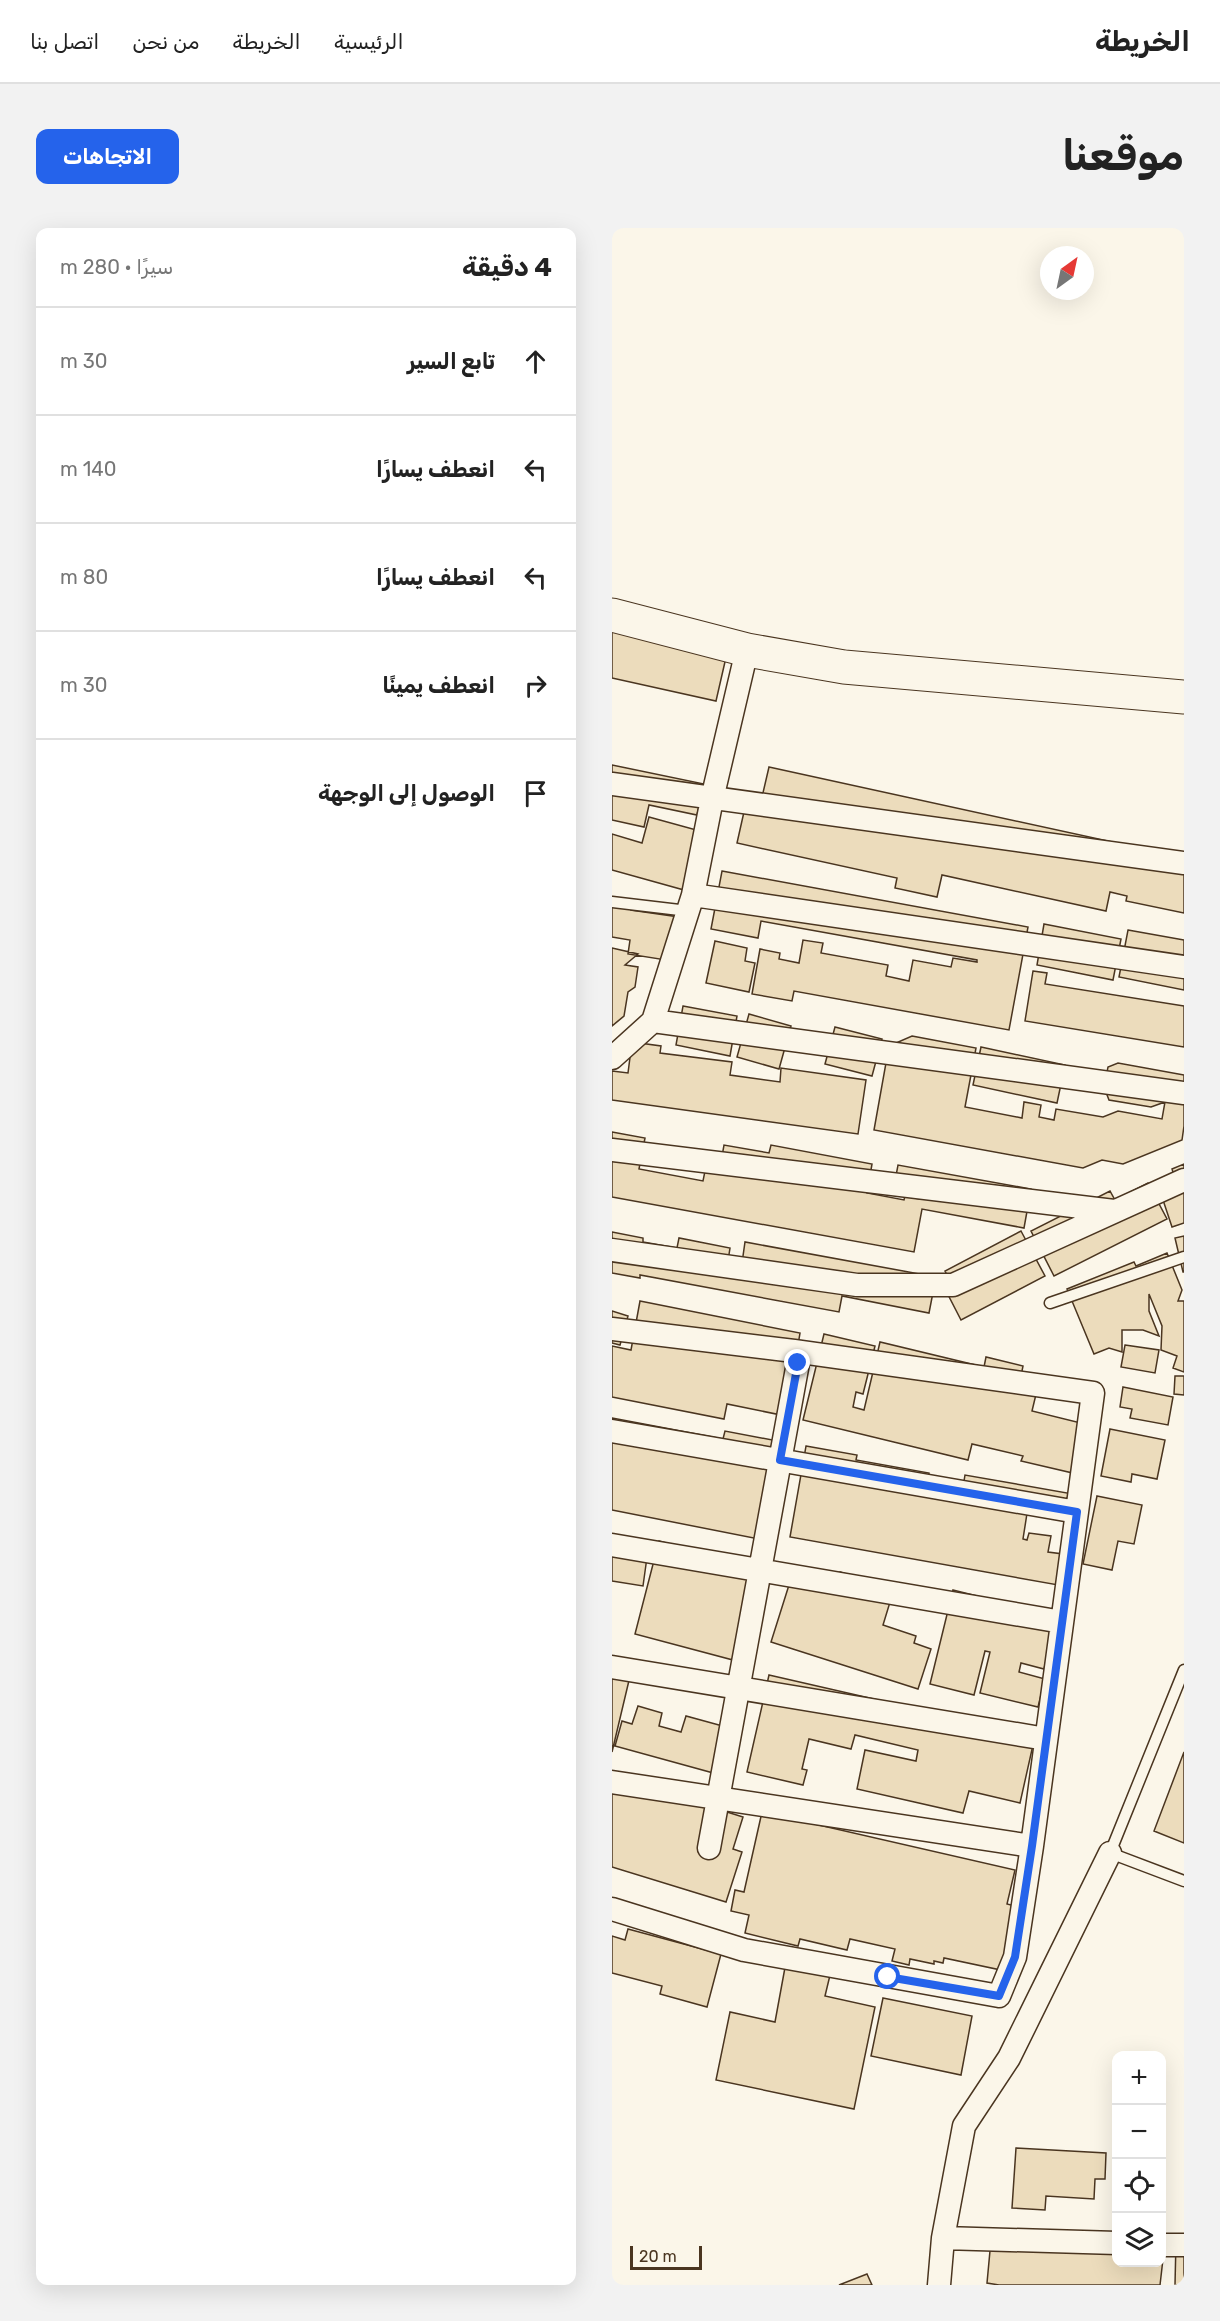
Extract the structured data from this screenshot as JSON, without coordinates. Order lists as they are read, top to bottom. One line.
{"scale_bar":"20 m","north":"top right","page":{"header":"الخريطة","nav":["الرئيسية","الخريطة","من نحن","اتصل بنا"],"buttons":"الاتجاهات","title":"موقعنا","heading":["4 دقيقة","سيرًا · 280 m"],"list":[["تابع السير","30 m"],["انعطف يسارًا","140 m"],["انعطف يسارًا","80 m"],["انعطف يمينًا","30 m"],"الوصول إلى الوجهة"],"map_buttons":["+","−"],"scale":"20 m"}}
